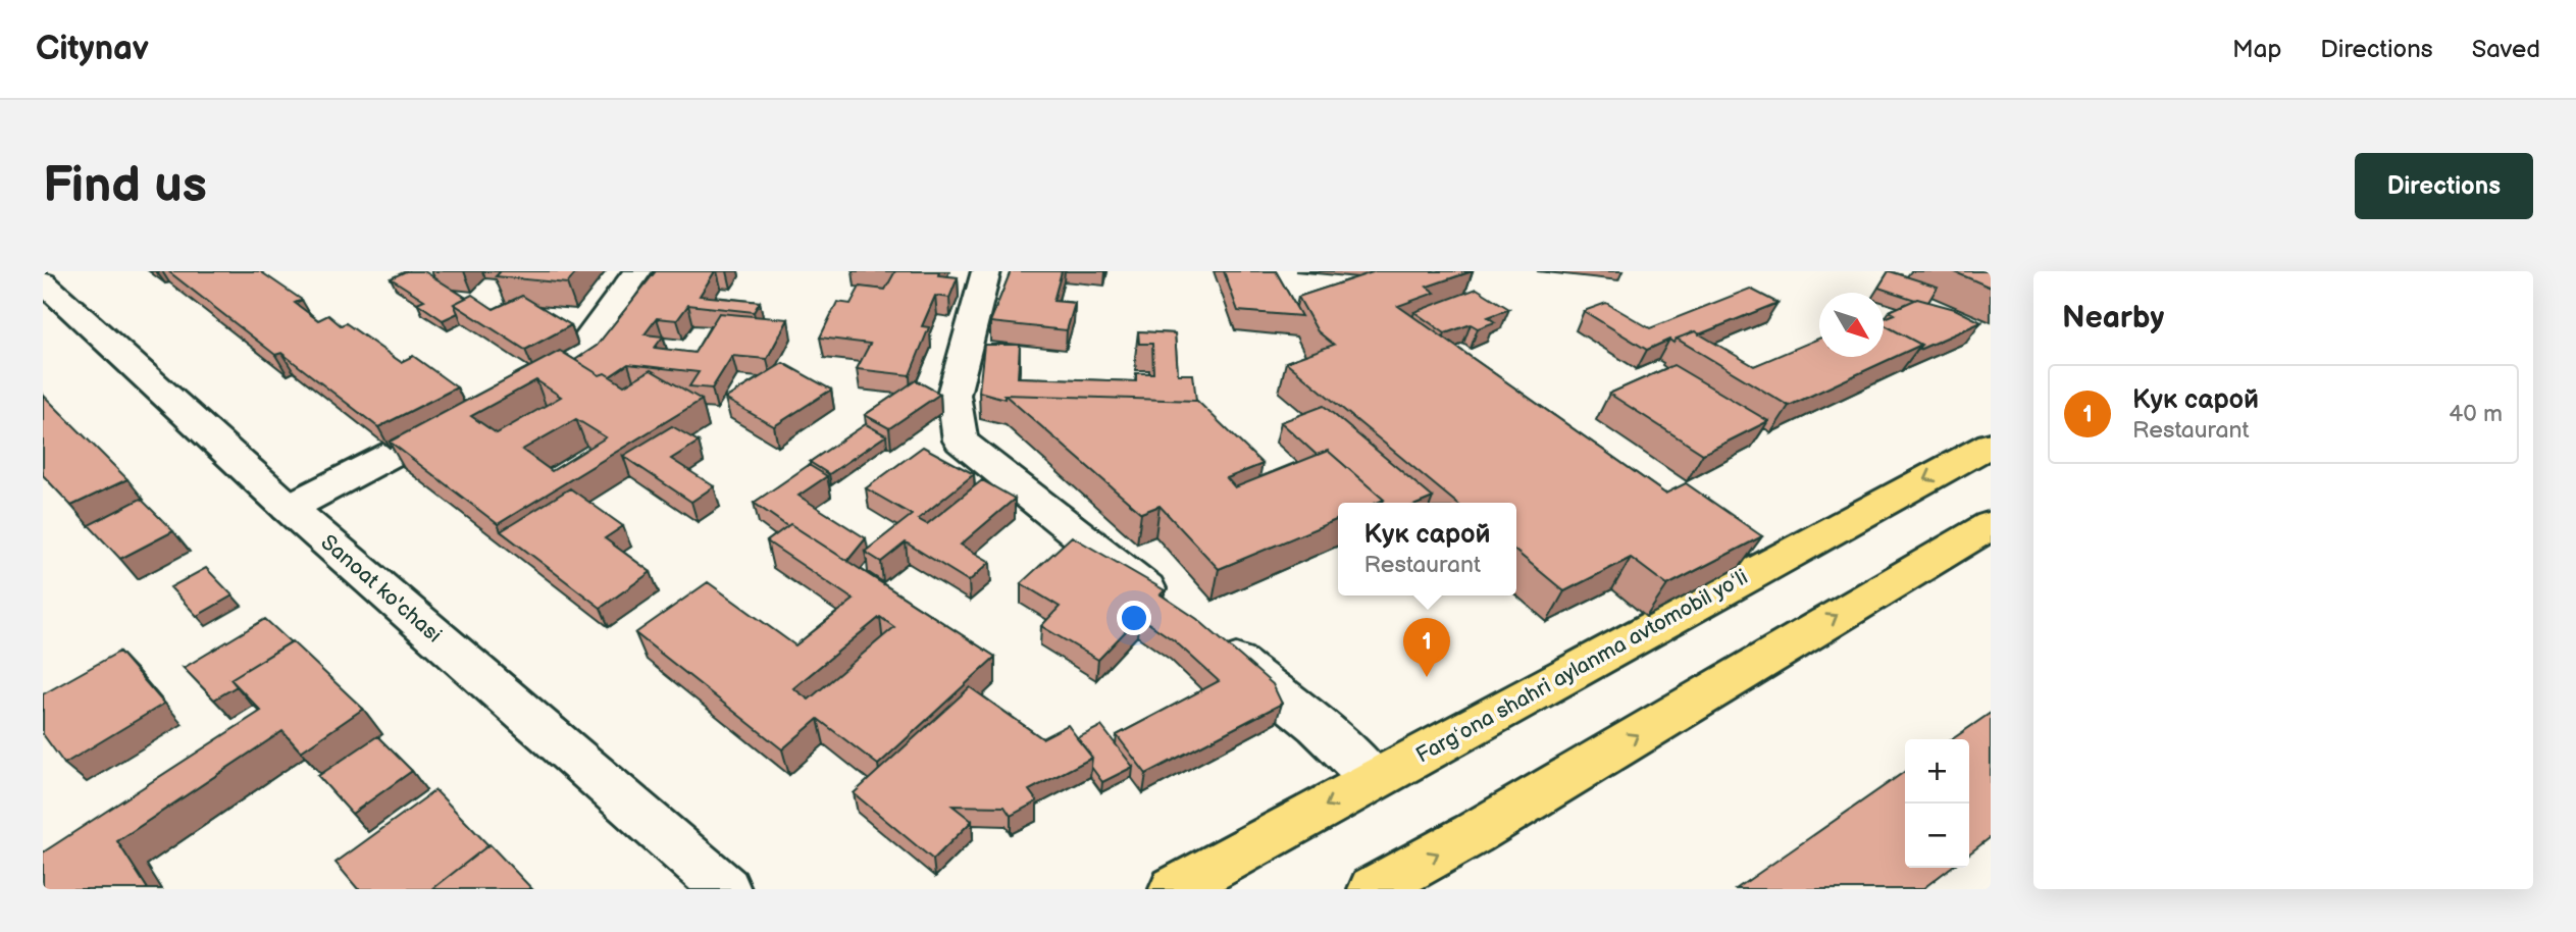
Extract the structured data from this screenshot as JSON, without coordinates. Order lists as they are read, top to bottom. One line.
{"streets":{"highway":["Fargʻona shahri aylanma avtomobil yoʻli"],"street":["Sanoat ko'chasi"]},"north":"bottom right","page":{"header":"Citynav","nav":["Map","Directions","Saved"],"buttons":"Directions","title":"Find us","heading":"Nearby","list":[{"mark":"1","name":"Кук сарой","note":"Restaurant","value":"40 m"}],"popup":["Кук сарой","Restaurant"],"pins":"1","map_buttons":["+","−"]}}
